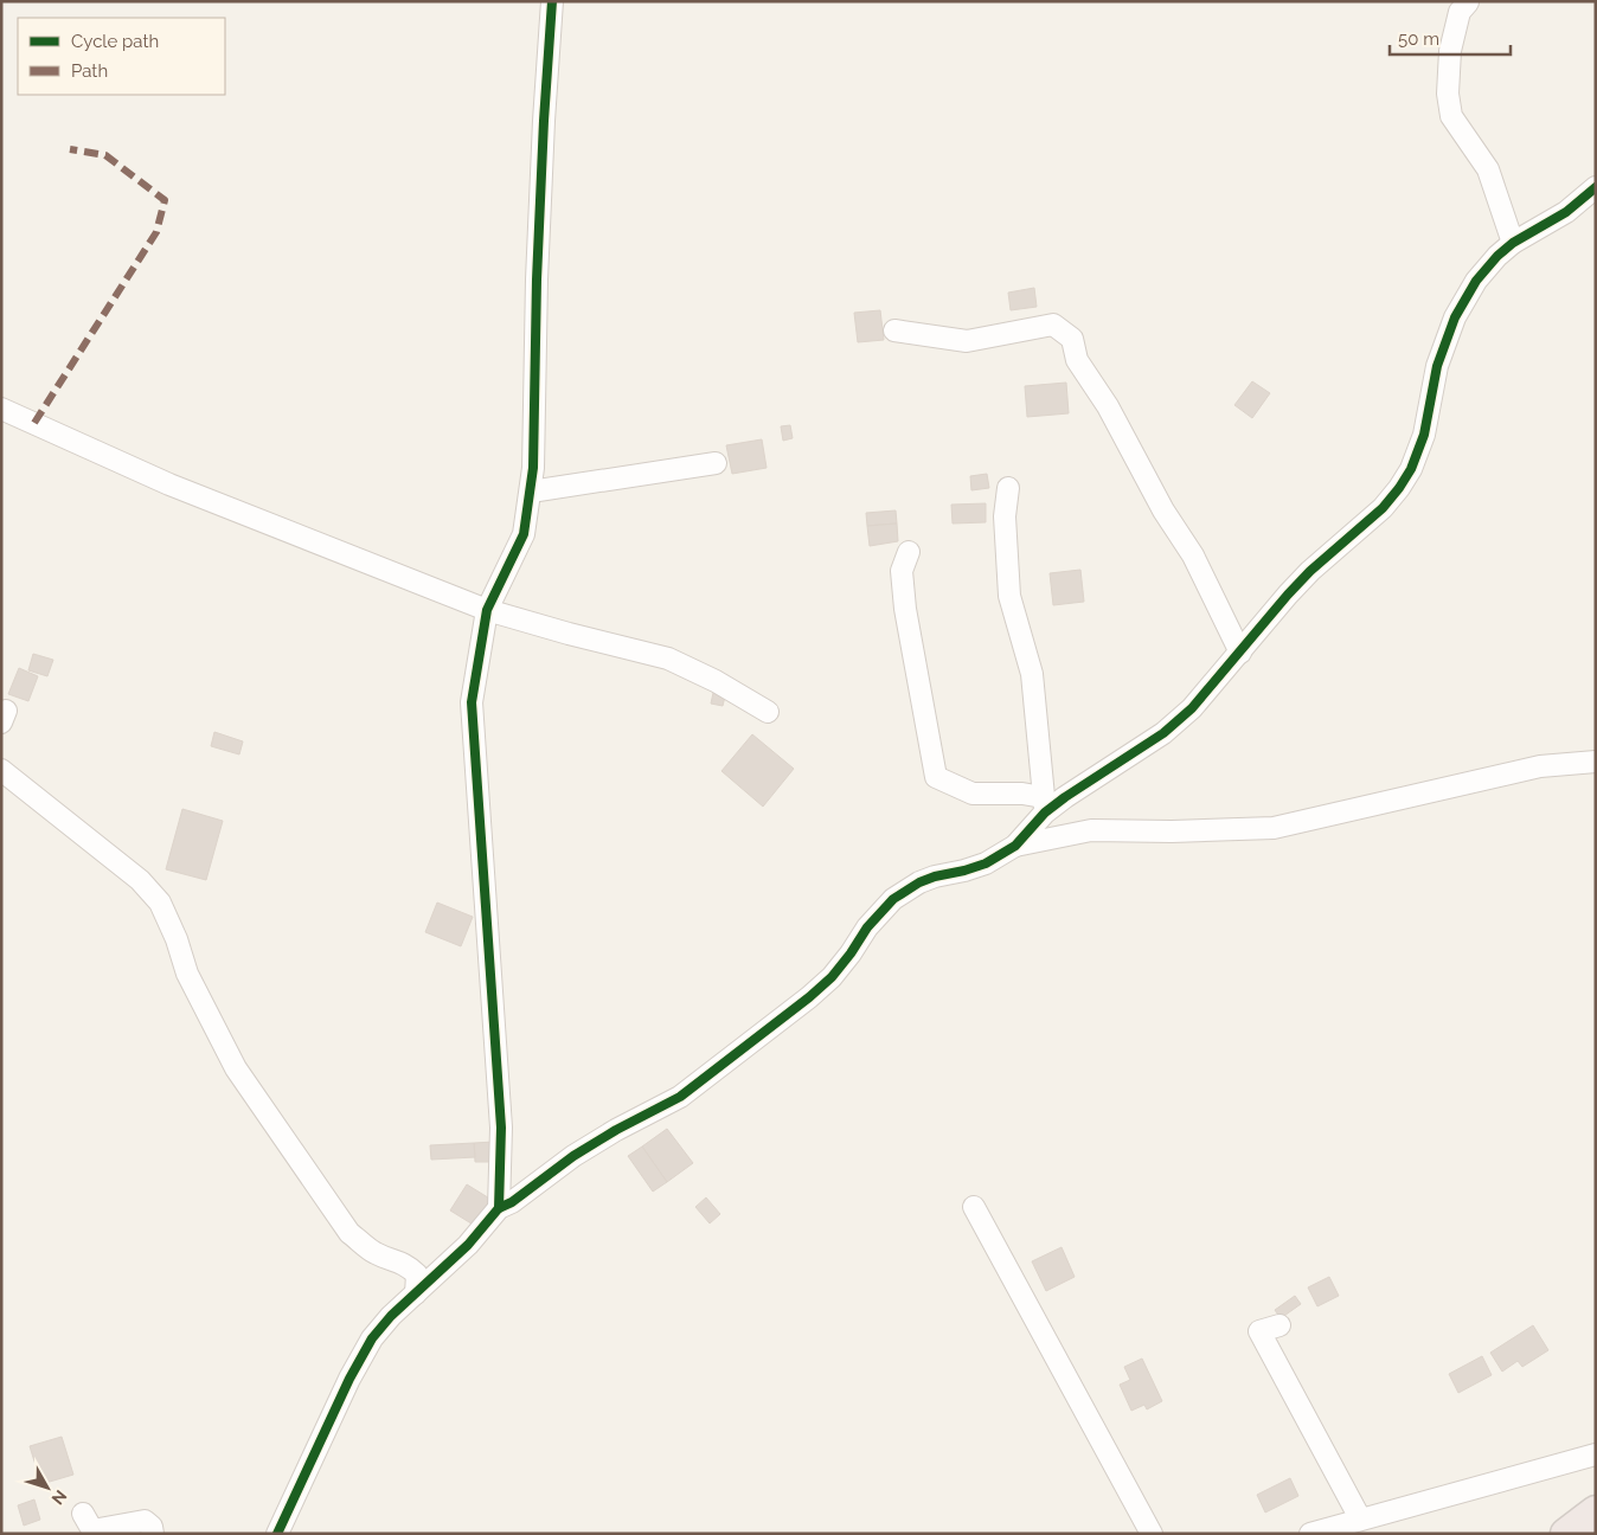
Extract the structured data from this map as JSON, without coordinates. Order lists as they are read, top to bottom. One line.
{"legend":["Cycle path","Path"],"scale_bar":"50 m","north":"bottom right"}
